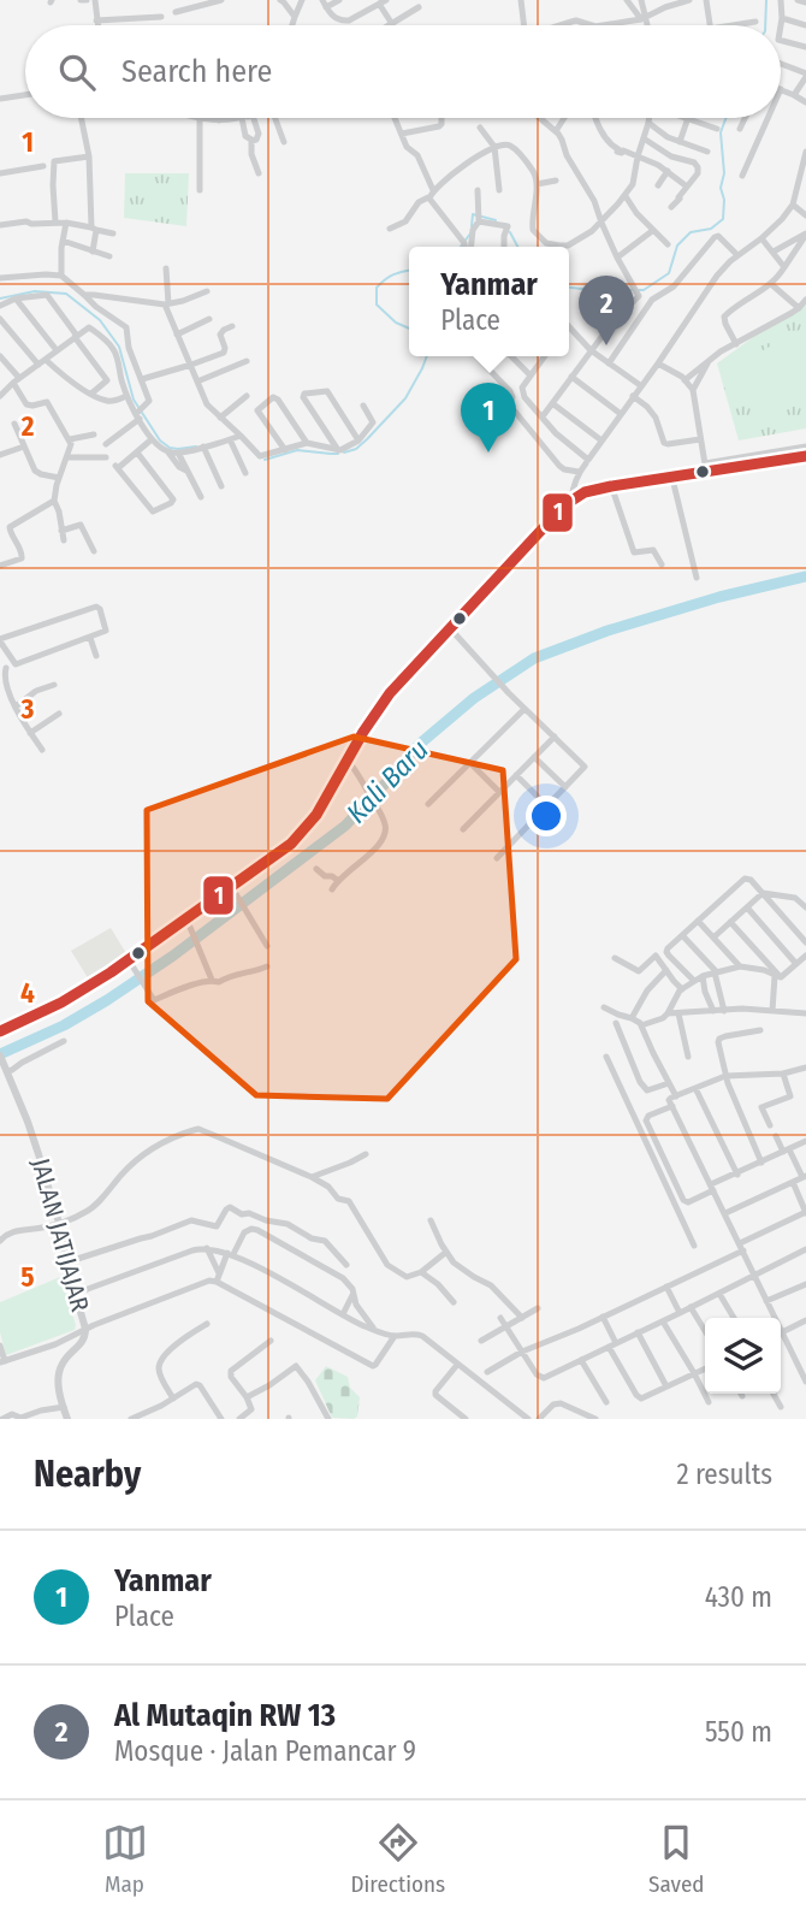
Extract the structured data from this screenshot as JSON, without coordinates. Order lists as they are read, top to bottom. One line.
{"streets":{"street":["JALAN JATIJAJAR"]},"water":["Kali Baru"],"lines":["transit line 1"],"page":{"search":"Search here","popup":["Yanmar","Place"],"pins":["2","1"],"heading":["Nearby","2 results"],"list":[{"mark":"1","name":"Yanmar","note":"Place","value":"430 m"},{"mark":"2","name":"Al Mutaqin RW 13","note":"Mosque · Jalan Pemancar 9","value":"550 m"}],"nav":["Map","Directions","Saved"]},"grid":{"rows":["1","2","3","4","5"]}}
